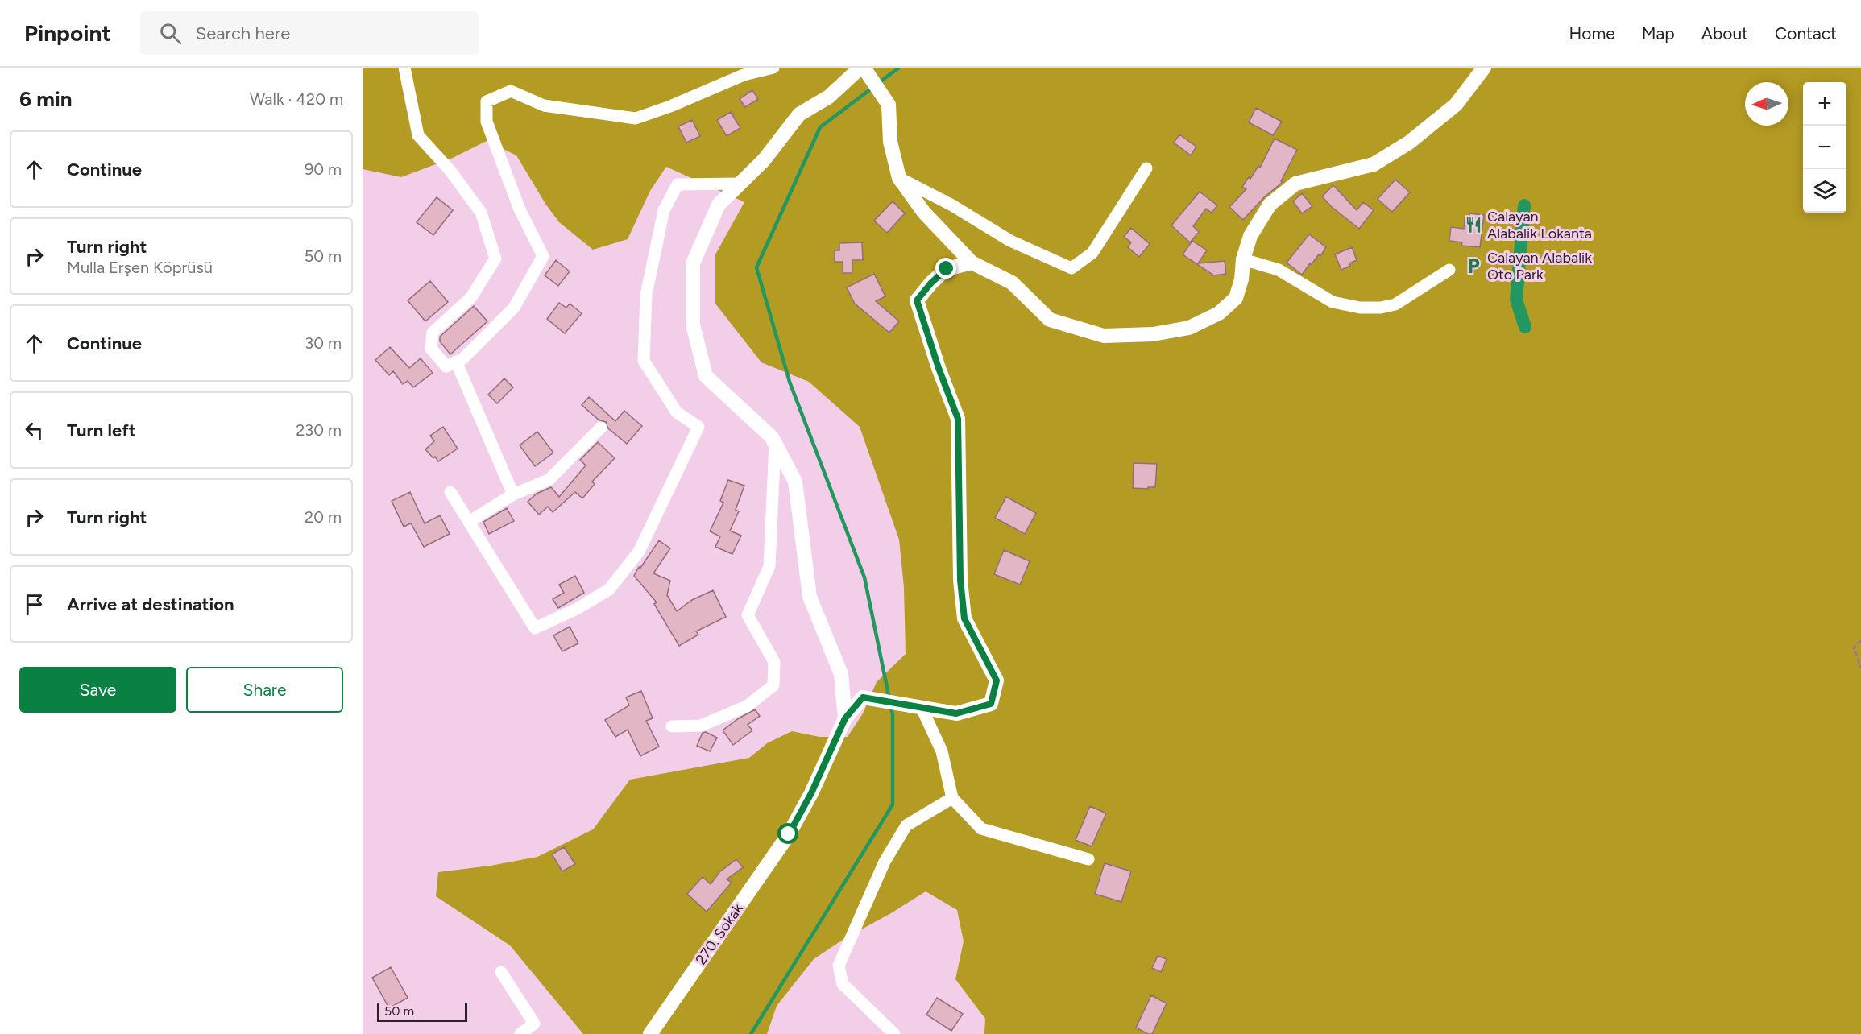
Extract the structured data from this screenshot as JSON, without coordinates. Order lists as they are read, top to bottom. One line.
{"streets":{"street":["270. Sokak"]},"places":{"restaurant":["Calayan Alabalik Lokanta"],"parking":["Calayan Alabalik Oto Park"]},"scale_bar":"50 m","north":"left","page":{"header":"Pinpoint","search":"Search here","nav":["Home","Map","About","Contact"],"heading":["6 min","Walk · 420 m"],"map_buttons":["+","−"],"list":[["Continue","90 m"],["Turn right","Mulla Erşen Köprüsü","50 m"],["Continue","30 m"],["Turn left","230 m"],["Turn right","20 m"],"Arrive at destination"],"buttons":["Save","Share"],"scale":"50 m"}}
